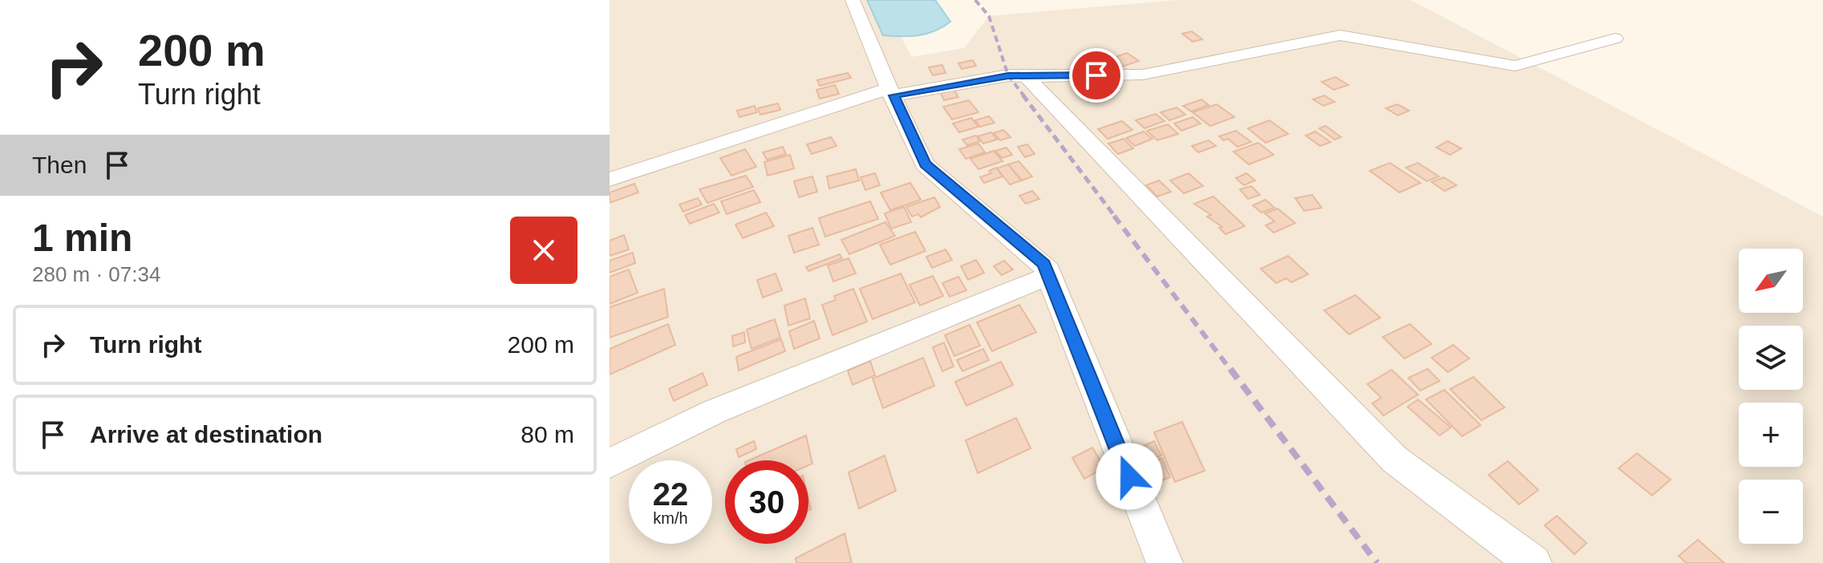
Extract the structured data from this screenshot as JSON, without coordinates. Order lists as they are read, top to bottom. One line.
{"north":"bottom left","page":{"turn":["200 m","Turn right"],"then":"Then","heading":["1 min","280 m · 07:34"],"map_buttons":["+","−"],"list":[{"name":"Turn right","value":"200 m"},{"name":"Arrive at destination","value":"80 m"}],"speed":"22 km/h","limit":"30"}}
